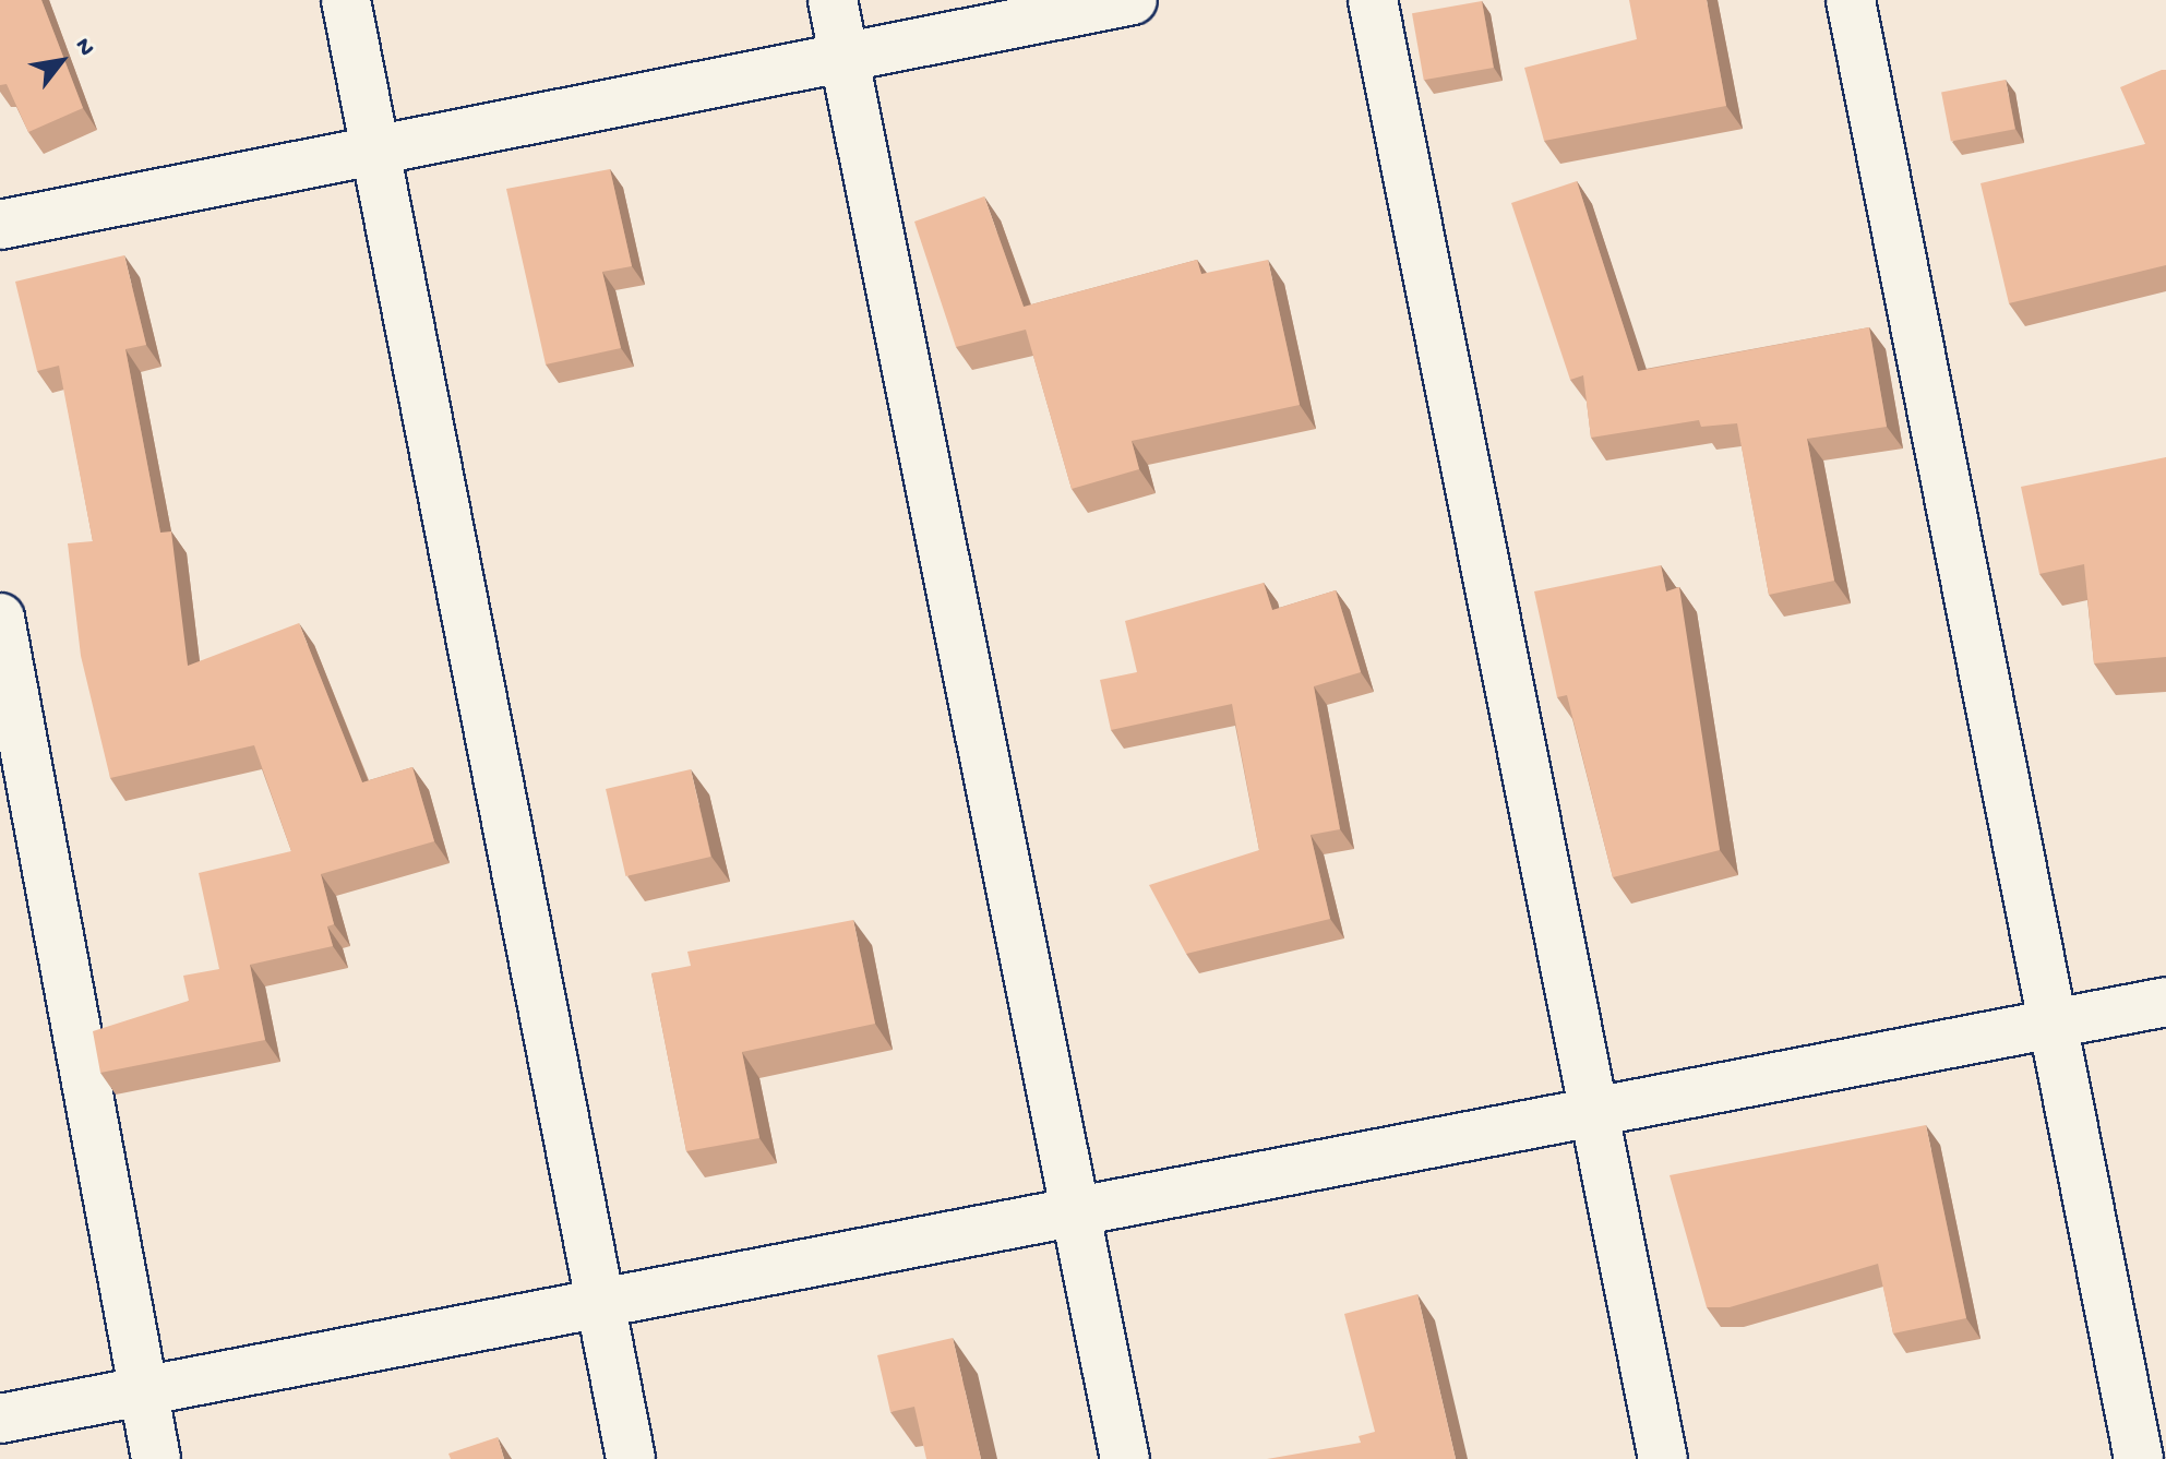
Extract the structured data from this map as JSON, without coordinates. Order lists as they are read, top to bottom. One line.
{"north":"top right"}
